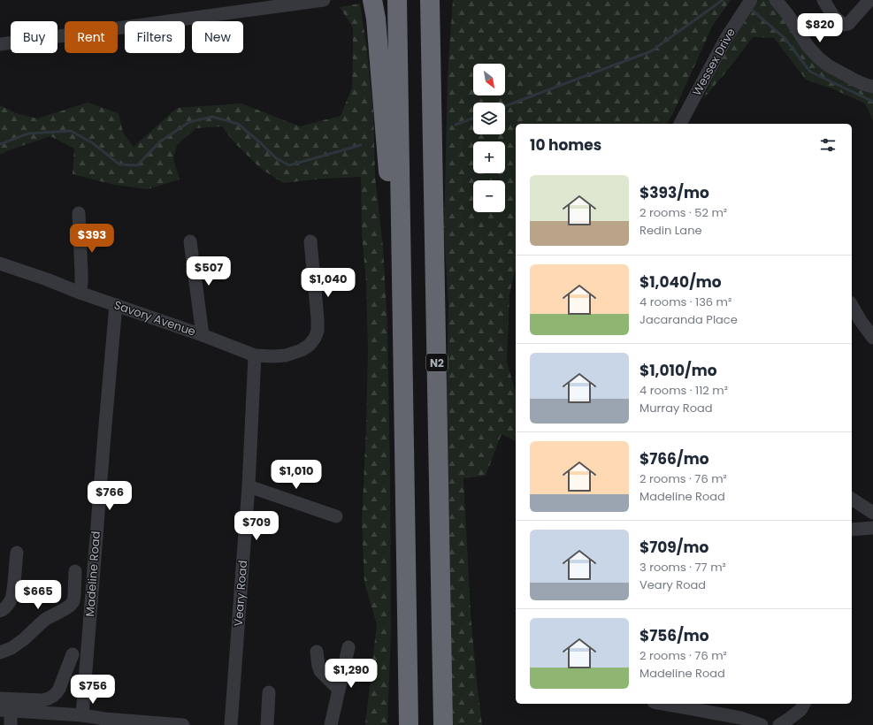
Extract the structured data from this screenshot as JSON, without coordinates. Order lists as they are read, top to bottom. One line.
{"streets":{"highway":["N2"],"street":["Wessex Drive","Savory Avenue","Madeline Road","Veary Road"]},"crossings":[["Savory Avenue","Madeline Road"],["Savory Avenue","Veary Road"]],"north":"bottom right","page":{"price":["$820","$393","$507","$1,040","$1,010","$766","$709","$665","$1,290","$756"],"chip":["Buy","Rent","Filters","New"],"map_buttons":["+","−"],"heading":"10 homes","list":[{"name":"$393/mo","note":"2 rooms · 52 m² · Redin Lane"},{"name":"$1,040/mo","note":"4 rooms · 136 m² · Jacaranda Place"},{"name":"$1,010/mo","note":"4 rooms · 112 m² · Murray Road"},{"name":"$766/mo","note":"2 rooms · 76 m² · Madeline Road"},{"name":"$709/mo","note":"3 rooms · 77 m² · Veary Road"},{"name":"$756/mo","note":"2 rooms · 76 m² · Madeline Road"}]}}
